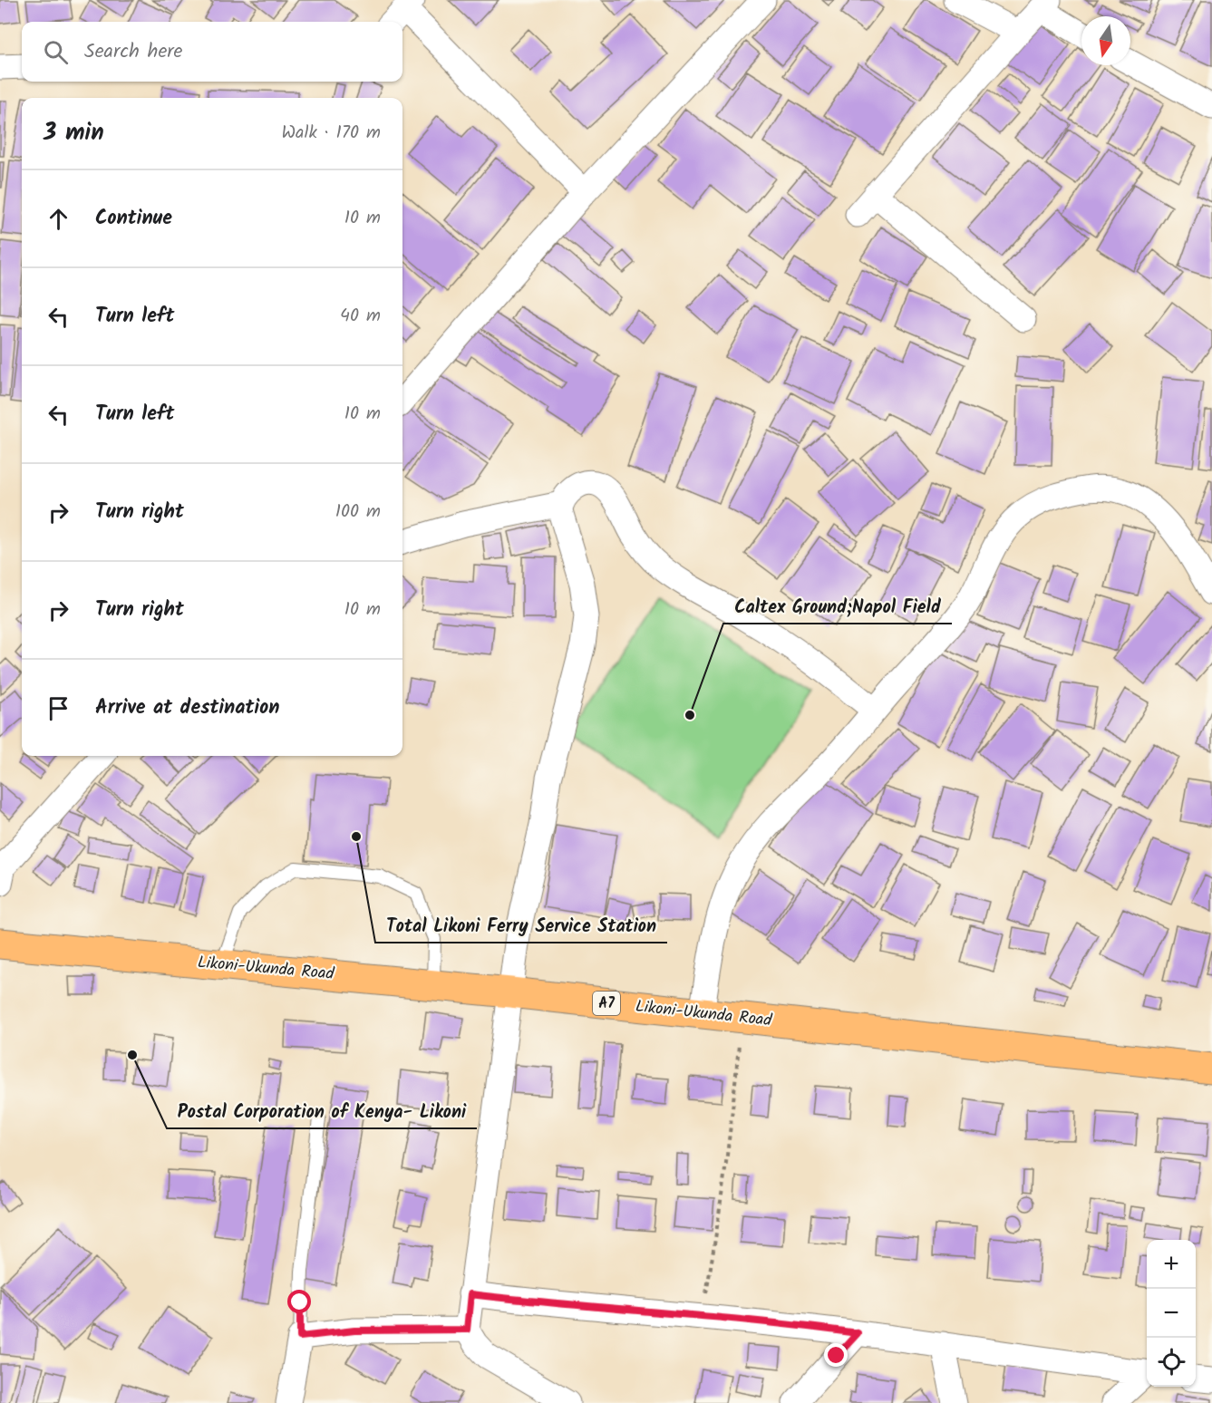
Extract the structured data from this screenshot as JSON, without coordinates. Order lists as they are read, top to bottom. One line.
{"streets":{"highway":["Likoni-Ukunda Road","A7"]},"places":["Caltex Ground;Napol Field","Total Likoni Ferry Service Station","Postal Corporation of Kenya- Likoni"],"north":"bottom","page":{"search":"Search here","heading":["3 min","Walk · 170 m"],"list":[["Continue","10 m"],["Turn left","40 m"],["Turn left","10 m"],["Turn right","100 m"],["Turn right","10 m"],"Arrive at destination"],"map_buttons":["+","−"]}}
